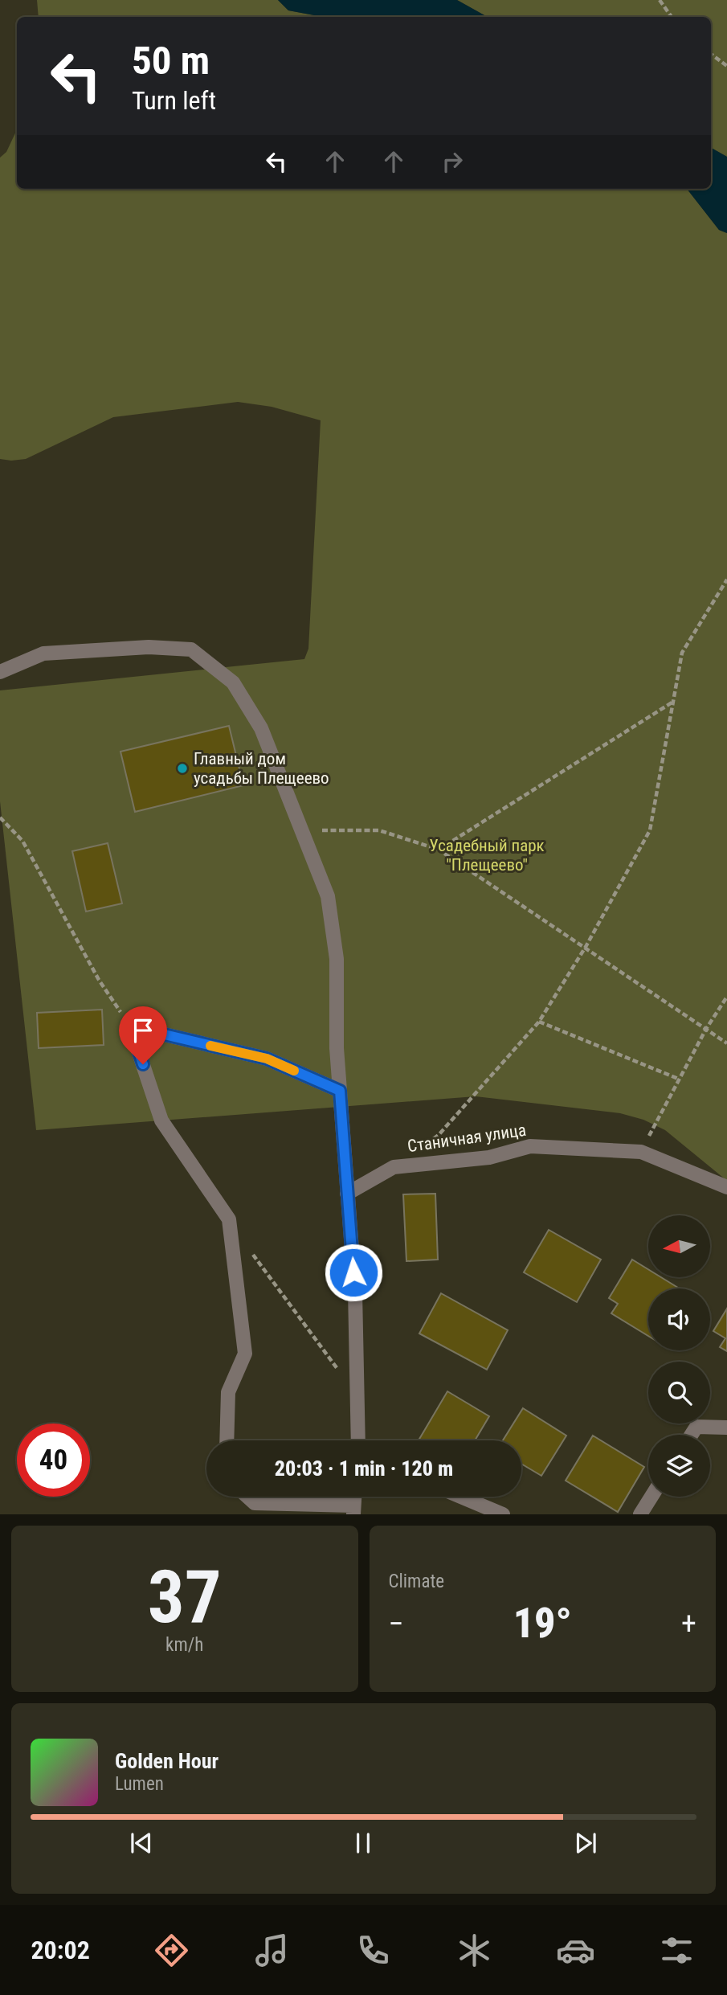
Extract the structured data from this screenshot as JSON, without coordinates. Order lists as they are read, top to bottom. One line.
{"streets":{"street":["Станичная улица"]},"parks":["Усадебный парк \"Плещеево\""],"places":["Главный дом усадьбы Плещеево"],"north":"left","page":{"turn":["50 m","Turn left"],"limit":"40","trip":"20:03 · 1 min · 120 m","tile":[["37","km/h"],"Climate"],"heat":["−","19°","+"],"song":["Golden Hour","Lumen"],"tabs":"20:02"}}
